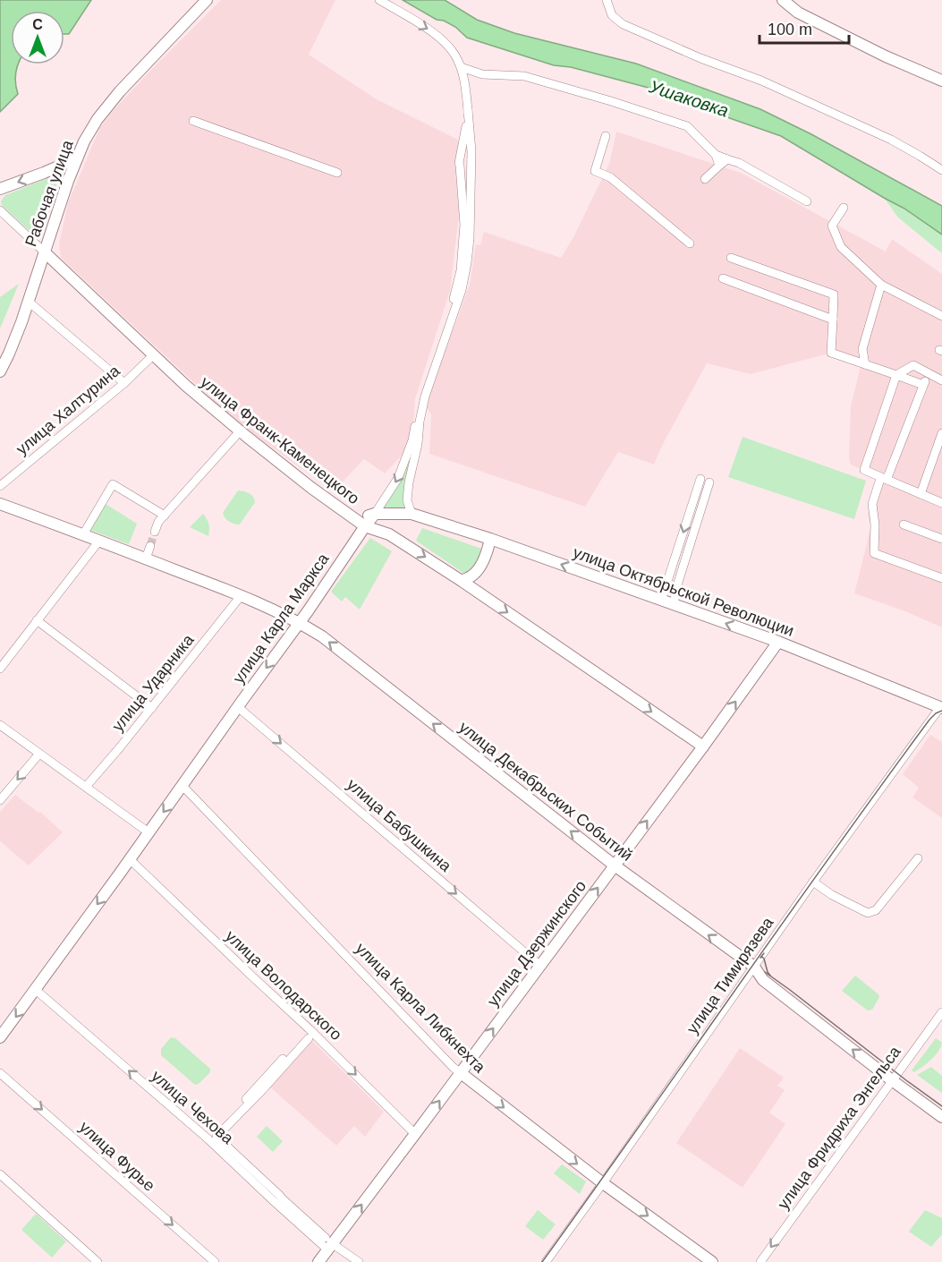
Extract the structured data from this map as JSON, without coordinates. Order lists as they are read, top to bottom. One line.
{"streets":{"main road":["Рабочая улица","улица Франк-Каменецкого","улица Октябрьской Революции","улица Карла Маркса","улица Декабрьских Событий","улица Дзержинского","улица Карла Либкнехта"],"street":["улица Халтурина","улица Ударника","улица Бабушкина","улица Тимирязева","улица Володарского","улица Чехова","улица Фридриха Энгельса","улица Фурье"]},"crossings":[["Рабочая улица","улица Франк-Каменецкого"],["улица Халтурина","улица Франк-Каменецкого"],["улица Франк-Каменецкого","улица Октябрьской Революции"],["улица Франк-Каменецкого","улица Карла Маркса"],["улица Франк-Каменецкого","улица Дзержинского"],["улица Октябрьской Революции","улица Карла Маркса"],["улица Октябрьской Революции","улица Дзержинского"],["улица Октябрьской Революции","улица Тимирязева"],["улица Карла Маркса","улица Декабрьских Событий"],["улица Карла Маркса","улица Бабушкина"],["улица Карла Маркса","улица Володарского"],["улица Карла Маркса","улица Карла Либкнехта"],["улица Карла Маркса","улица Чехова"],["улица Ударника","улица Декабрьских Событий"],["улица Декабрьских Событий","улица Дзержинского"],["улица Декабрьских Событий","улица Тимирязева"],["улица Декабрьских Событий","улица Фридриха Энгельса"],["улица Бабушкина","улица Дзержинского"],["улица Дзержинского","улица Володарского"],["улица Дзержинского","улица Карла Либкнехта"],["улица Дзержинского","улица Чехова"],["улица Тимирязева","улица Карла Либкнехта"]],"one_way":["улица Франк-Каменецкого","улица Октябрьской Революции","улица Декабрьских Событий","улица Бабушкина","улица Дзержинского","улица Володарского","улица Карла Либкнехта","улица Чехова","улица Фридриха Энгельса","улица Фурье"],"water":["Ушаковка"],"scale_bar":"100 m","north":"top"}
